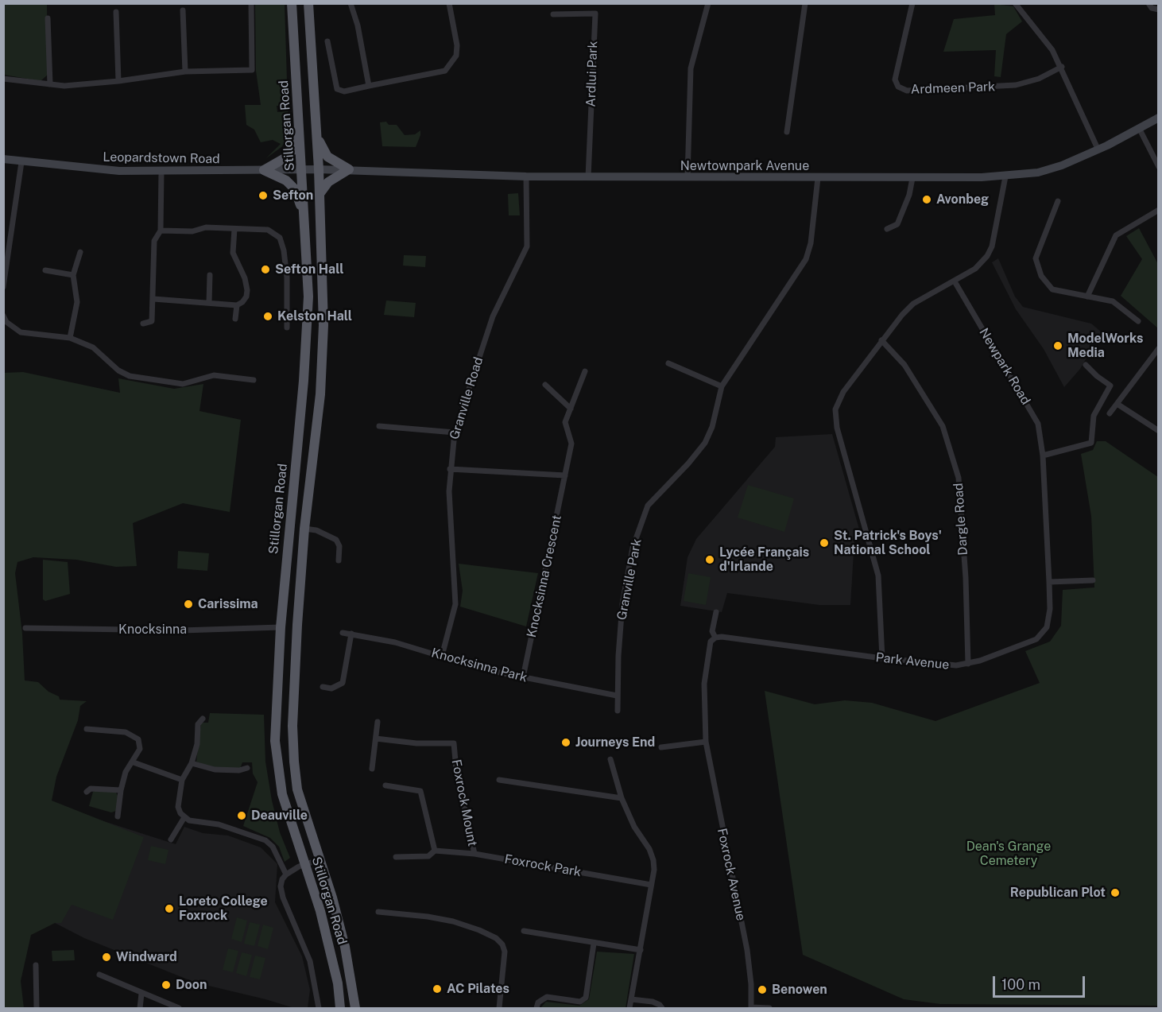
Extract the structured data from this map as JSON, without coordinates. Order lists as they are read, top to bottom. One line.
{"streets":{"highway":["Stillorgan Road"],"main road":["Leopardstown Road","Newtownpark Avenue"],"street":["Ardlui Park","Ardmeen Park","Newpark Road","Granville Road","Dargle Road","Knocksinna Crescent","Granville Park","Knocksinna","Park Avenue","Knocksinna Park","Foxrock Mount","Foxrock Park","Foxrock Avenue"]},"crossings":[["Ardlui Park","Newtownpark Avenue"],["Stillorgan Road","Leopardstown Road"],["Stillorgan Road","Newtownpark Avenue"],["Stillorgan Road","Knocksinna"],["Leopardstown Road","Newtownpark Avenue"],["Newtownpark Avenue","Granville Road"],["Newtownpark Avenue","Granville Park"],["Newpark Road","Park Avenue"],["Granville Road","Knocksinna Park"],["Dargle Road","Park Avenue"],["Knocksinna Crescent","Knocksinna Park"],["Granville Park","Knocksinna Park"],["Park Avenue","Foxrock Avenue"],["Foxrock Mount","Foxrock Park"]],"parks":["Dean's Grange Cemetery"],"places":["Sefton","Avonbeg","Sefton Hall","Kelston Hall","ModelWorks Media","St. Patrick's Boys' National School","Lycée Français d'Irlande","Carissima","Journeys End","Deauville","Republican Plot","Loreto College Foxrock","Windward","Doon","AC Pilates","Benowen"],"scale_bar":"100 m"}
